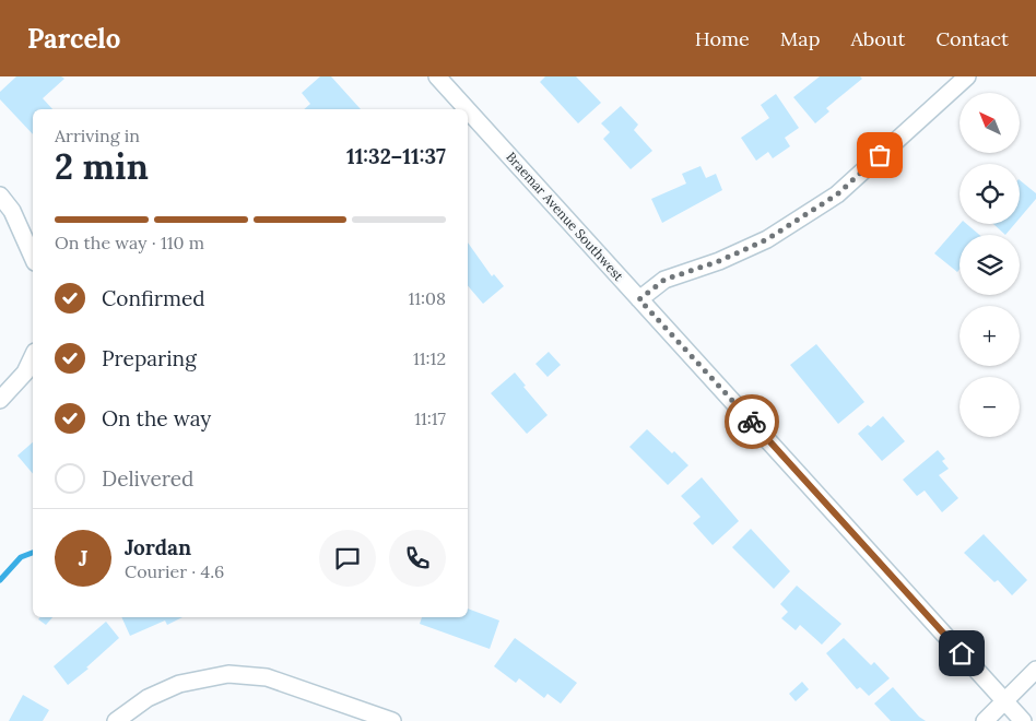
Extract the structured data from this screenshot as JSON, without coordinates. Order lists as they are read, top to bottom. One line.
{"streets":{"street":["Braemar Avenue Southwest"]},"north":"top left","page":{"header":"Parcelo","nav":["Home","Map","About","Contact"],"map_buttons":["+","−"],"heading":["2 min","Arriving in","11:32–11:37"],"panel":["Jordan","Courier · 4.6"],"bar":"On the way · 110 m","list":[["Confirmed","11:08"],["Preparing","11:12"],["On the way","11:17"],"Delivered"],"round":"J"}}
